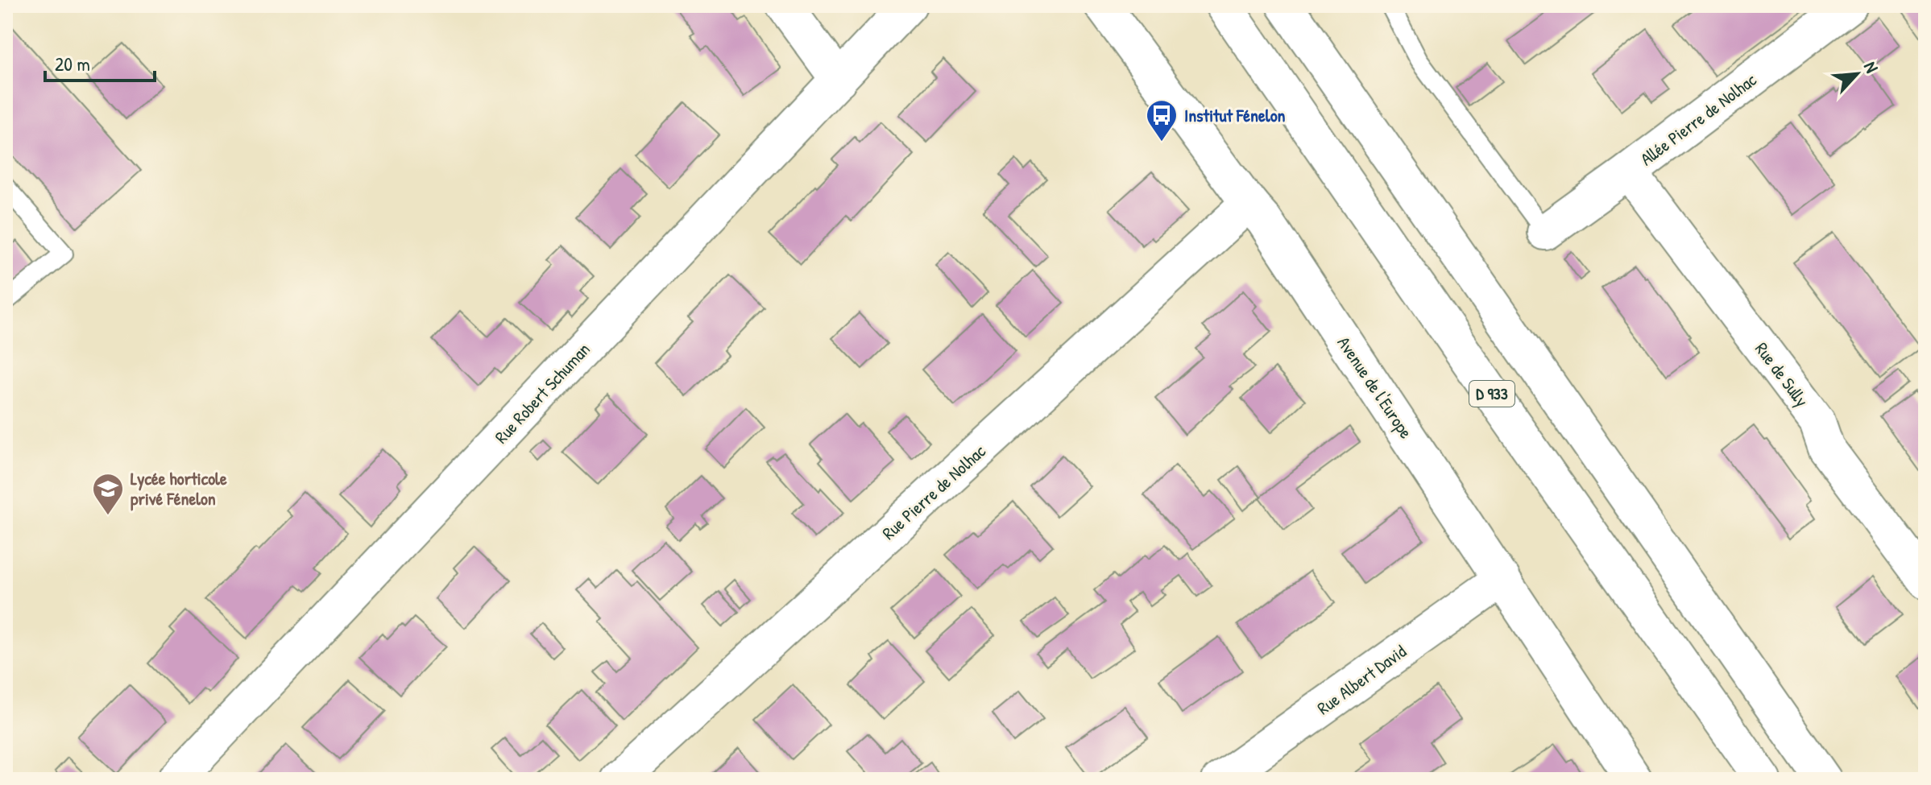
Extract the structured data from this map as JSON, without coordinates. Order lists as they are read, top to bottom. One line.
{"streets":{"main road":["Allée Pierre de Nolhac","Rue de Sully","Avenue de l'Europe","Rue Robert Schuman","D 933","Rue Pierre de Nolhac","Rue Albert David"]},"crossings":[["Allée Pierre de Nolhac","Rue de Sully"],["Avenue de l'Europe","Rue Pierre de Nolhac"],["Avenue de l'Europe","Rue Albert David"]],"places":{"bus stop":["Institut Fénelon"],"school or university":["Lycée horticole privé Fénelon"]},"scale_bar":"20 m","north":"top right"}
